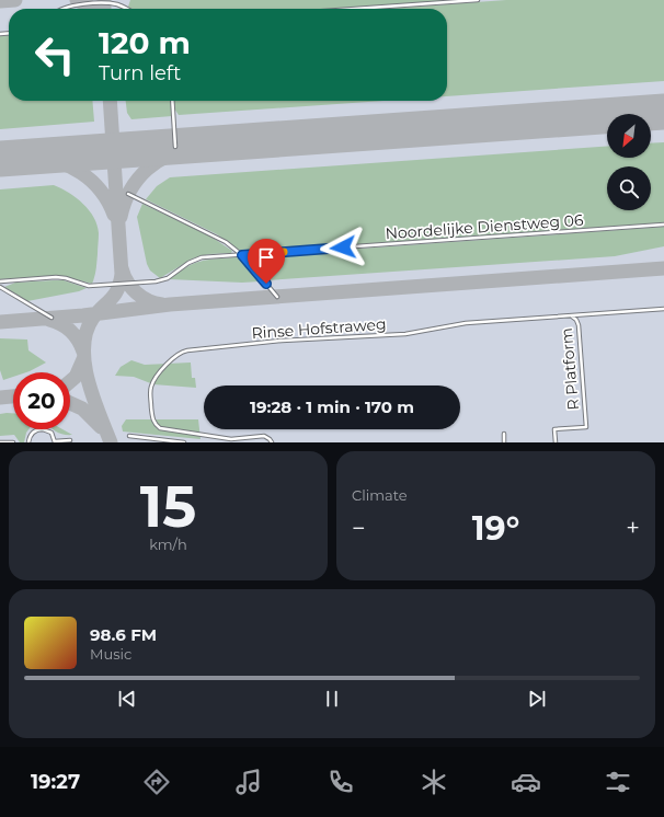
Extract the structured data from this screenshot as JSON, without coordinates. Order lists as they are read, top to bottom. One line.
{"streets":{"lane":["Noordelijke Dienstweg 06","Rinse Hofstraweg","R Platform"]},"crossings":[["Rinse Hofstraweg","R Platform"]],"north":"bottom left","page":{"turn":["120 m","Turn left"],"limit":"20","trip":"19:28 · 1 min · 170 m","tile":[["15","km/h"],"Climate"],"heat":["−","19°","+"],"song":["98.6 FM","Music"],"tabs":"19:27"}}
